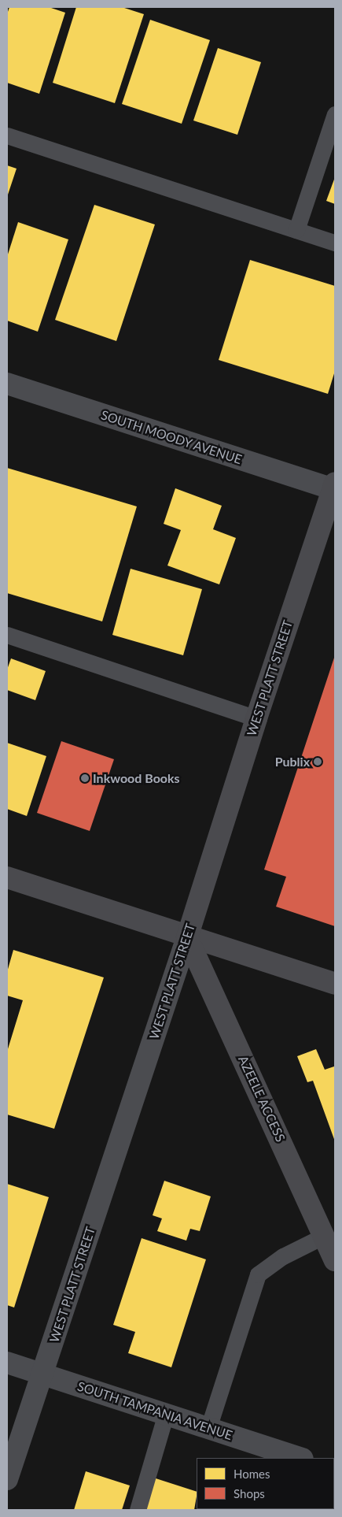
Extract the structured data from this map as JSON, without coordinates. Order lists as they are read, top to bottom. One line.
{"streets":{"main road":["WEST PLATT STREET","AZEELE ACCESS"],"street":["SOUTH MOODY AVENUE","SOUTH TAMPANIA AVENUE"]},"crossings":[["SOUTH MOODY AVENUE","WEST PLATT STREET"],["WEST PLATT STREET","AZEELE ACCESS"],["WEST PLATT STREET","SOUTH TAMPANIA AVENUE"]],"places":["Publix","Inkwood Books"],"legend":["Homes","Shops"]}
